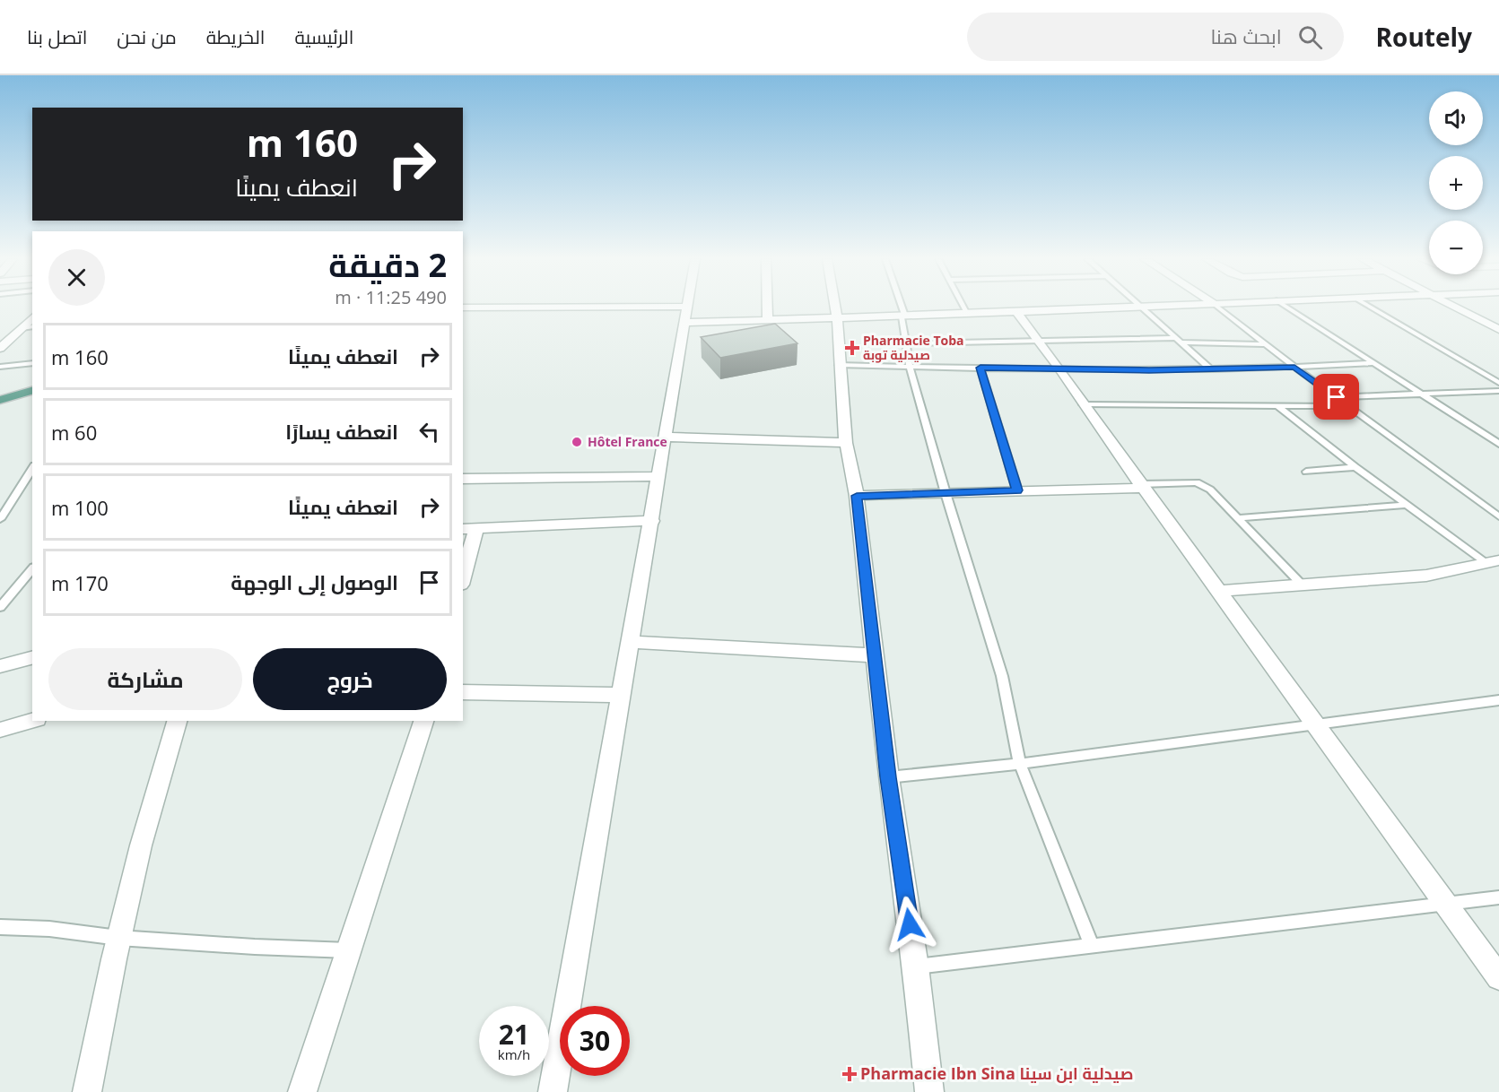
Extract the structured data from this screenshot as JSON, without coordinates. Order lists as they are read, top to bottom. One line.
{"places":{"health":["Pharmacie Toba صيدلية توبة","Pharmacie Ibn Sina صيدلية ابن سينا"],"other":["Hôtel France"]},"page":{"header":"Routely","search":"ابحث هنا","nav":["الرئيسية","الخريطة","من نحن","اتصل بنا"],"map_buttons":["+","−"],"turn":["160 m","انعطف يمينًا"],"heading":["2 دقيقة","490 m · 11:25"],"list":[{"name":"انعطف يمينًا","value":"160 m"},{"name":"انعطف يسارًا","value":"60 m"},{"name":"انعطف يمينًا","value":"100 m"},{"name":"الوصول إلى الوجهة","value":"170 m"}],"buttons":["خروج","مشاركة"],"speed":"21 km/h","limit":"30"}}
